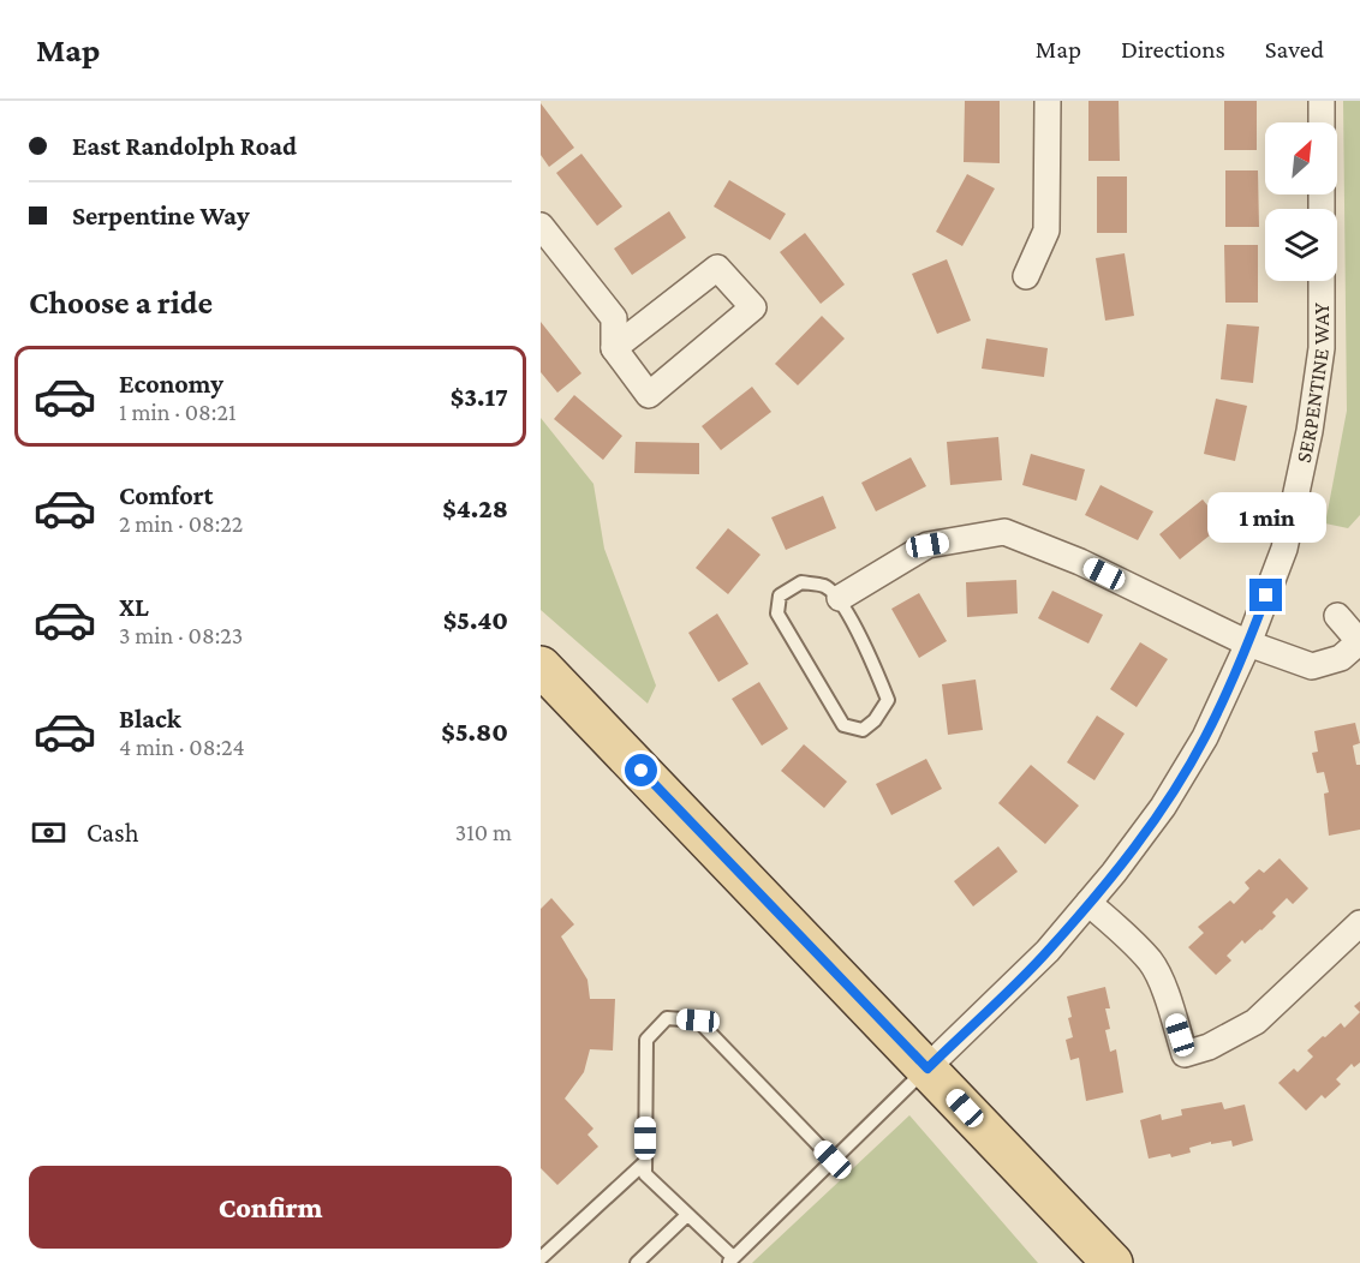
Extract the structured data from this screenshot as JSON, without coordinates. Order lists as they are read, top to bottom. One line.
{"streets":{"street":["SERPENTINE WAY"]},"north":"top right","page":{"header":"Map","nav":["Map","Directions","Saved"],"banner":["East Randolph Road","Serpentine Way"],"heading":"Choose a ride","list":[{"name":"Economy","note":"1 min · 08:21","value":"$3.17"},{"name":"Comfort","note":"2 min · 08:22","value":"$4.28"},{"name":"XL","note":"3 min · 08:23","value":"$5.40"},{"name":"Black","note":"4 min · 08:24","value":"$5.80"}],"bubble":"1 min","pay":["Cash","310 m"],"buttons":"Confirm"}}
